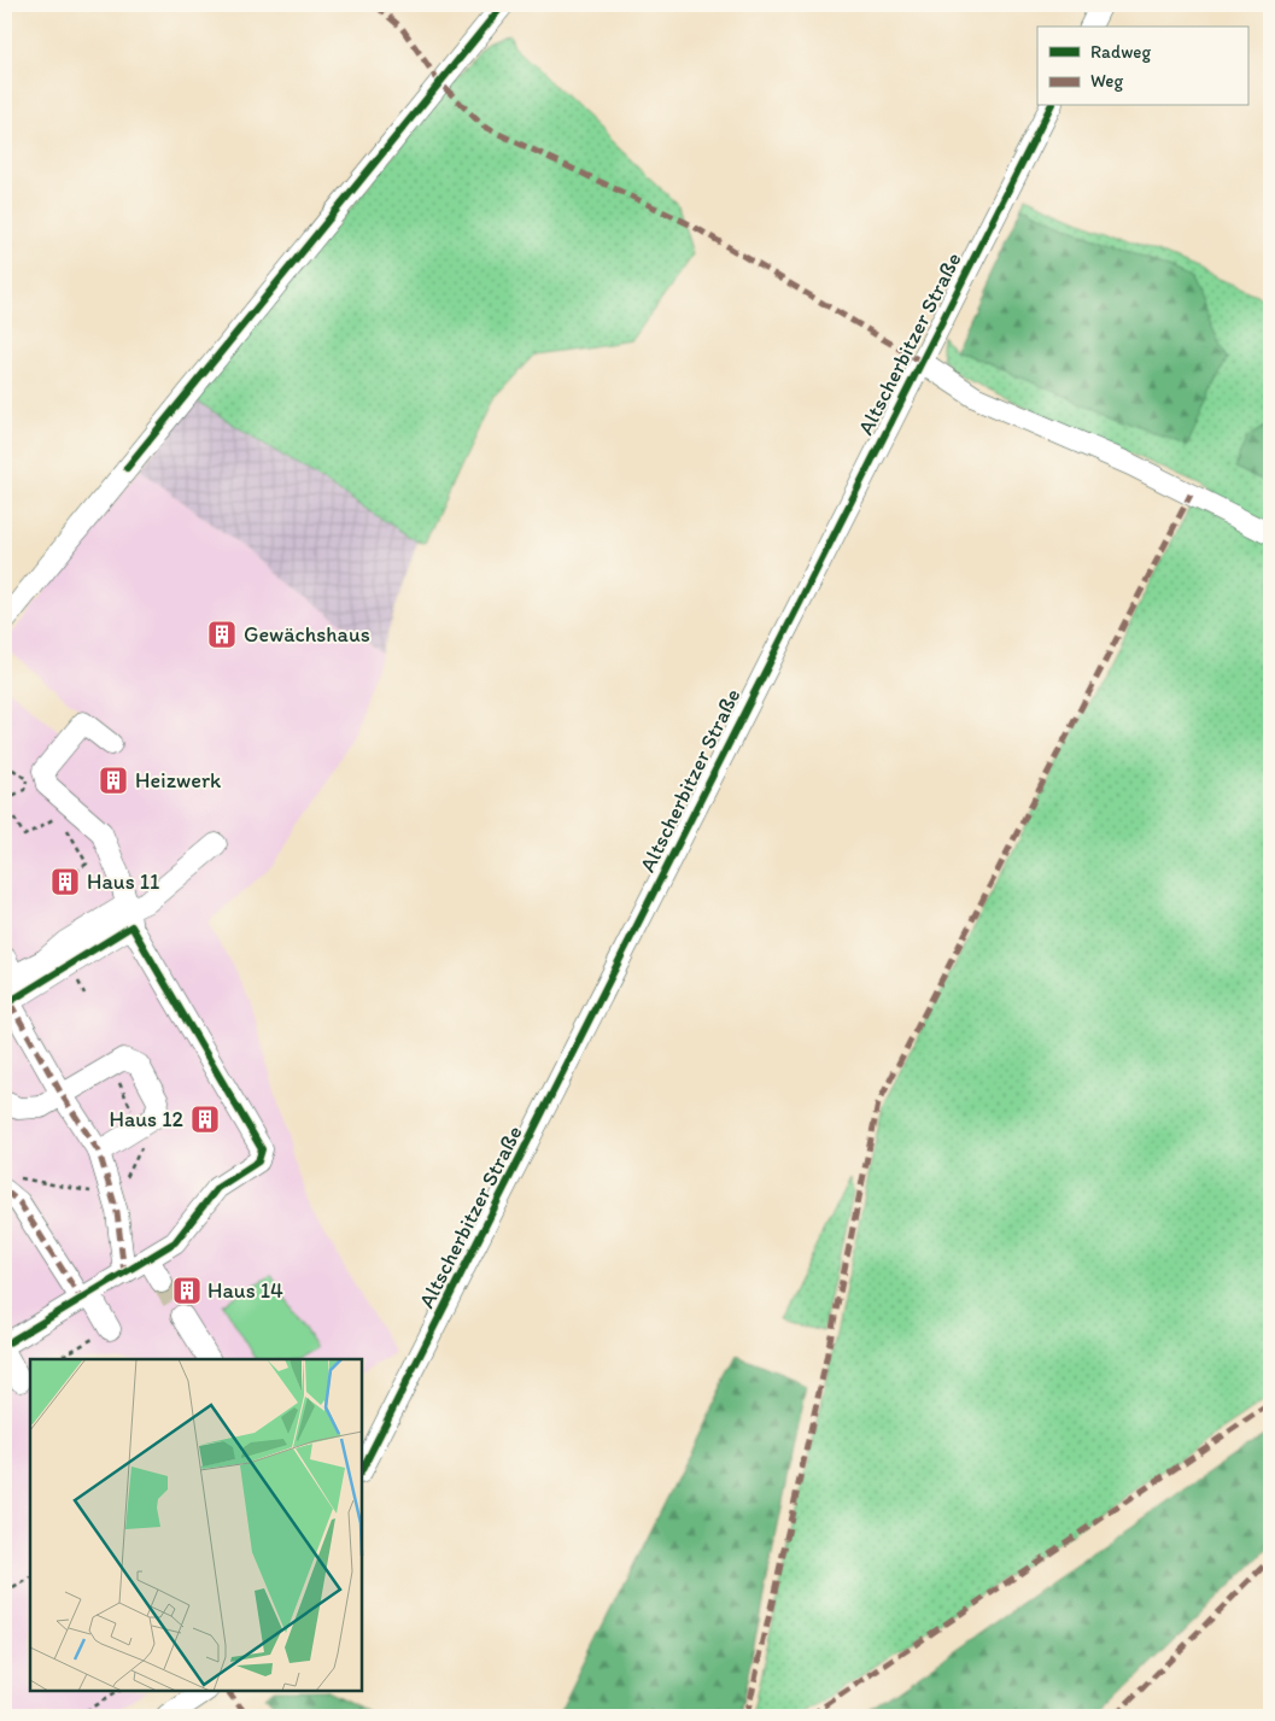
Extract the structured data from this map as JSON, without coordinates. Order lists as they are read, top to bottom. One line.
{"streets":{"street":["Altscherbitzer Straße"]},"places":{"building":["Gewächshaus","Heizwerk","Haus 11","Haus 12","Haus 14"]},"legend":["Radweg","Weg"]}
